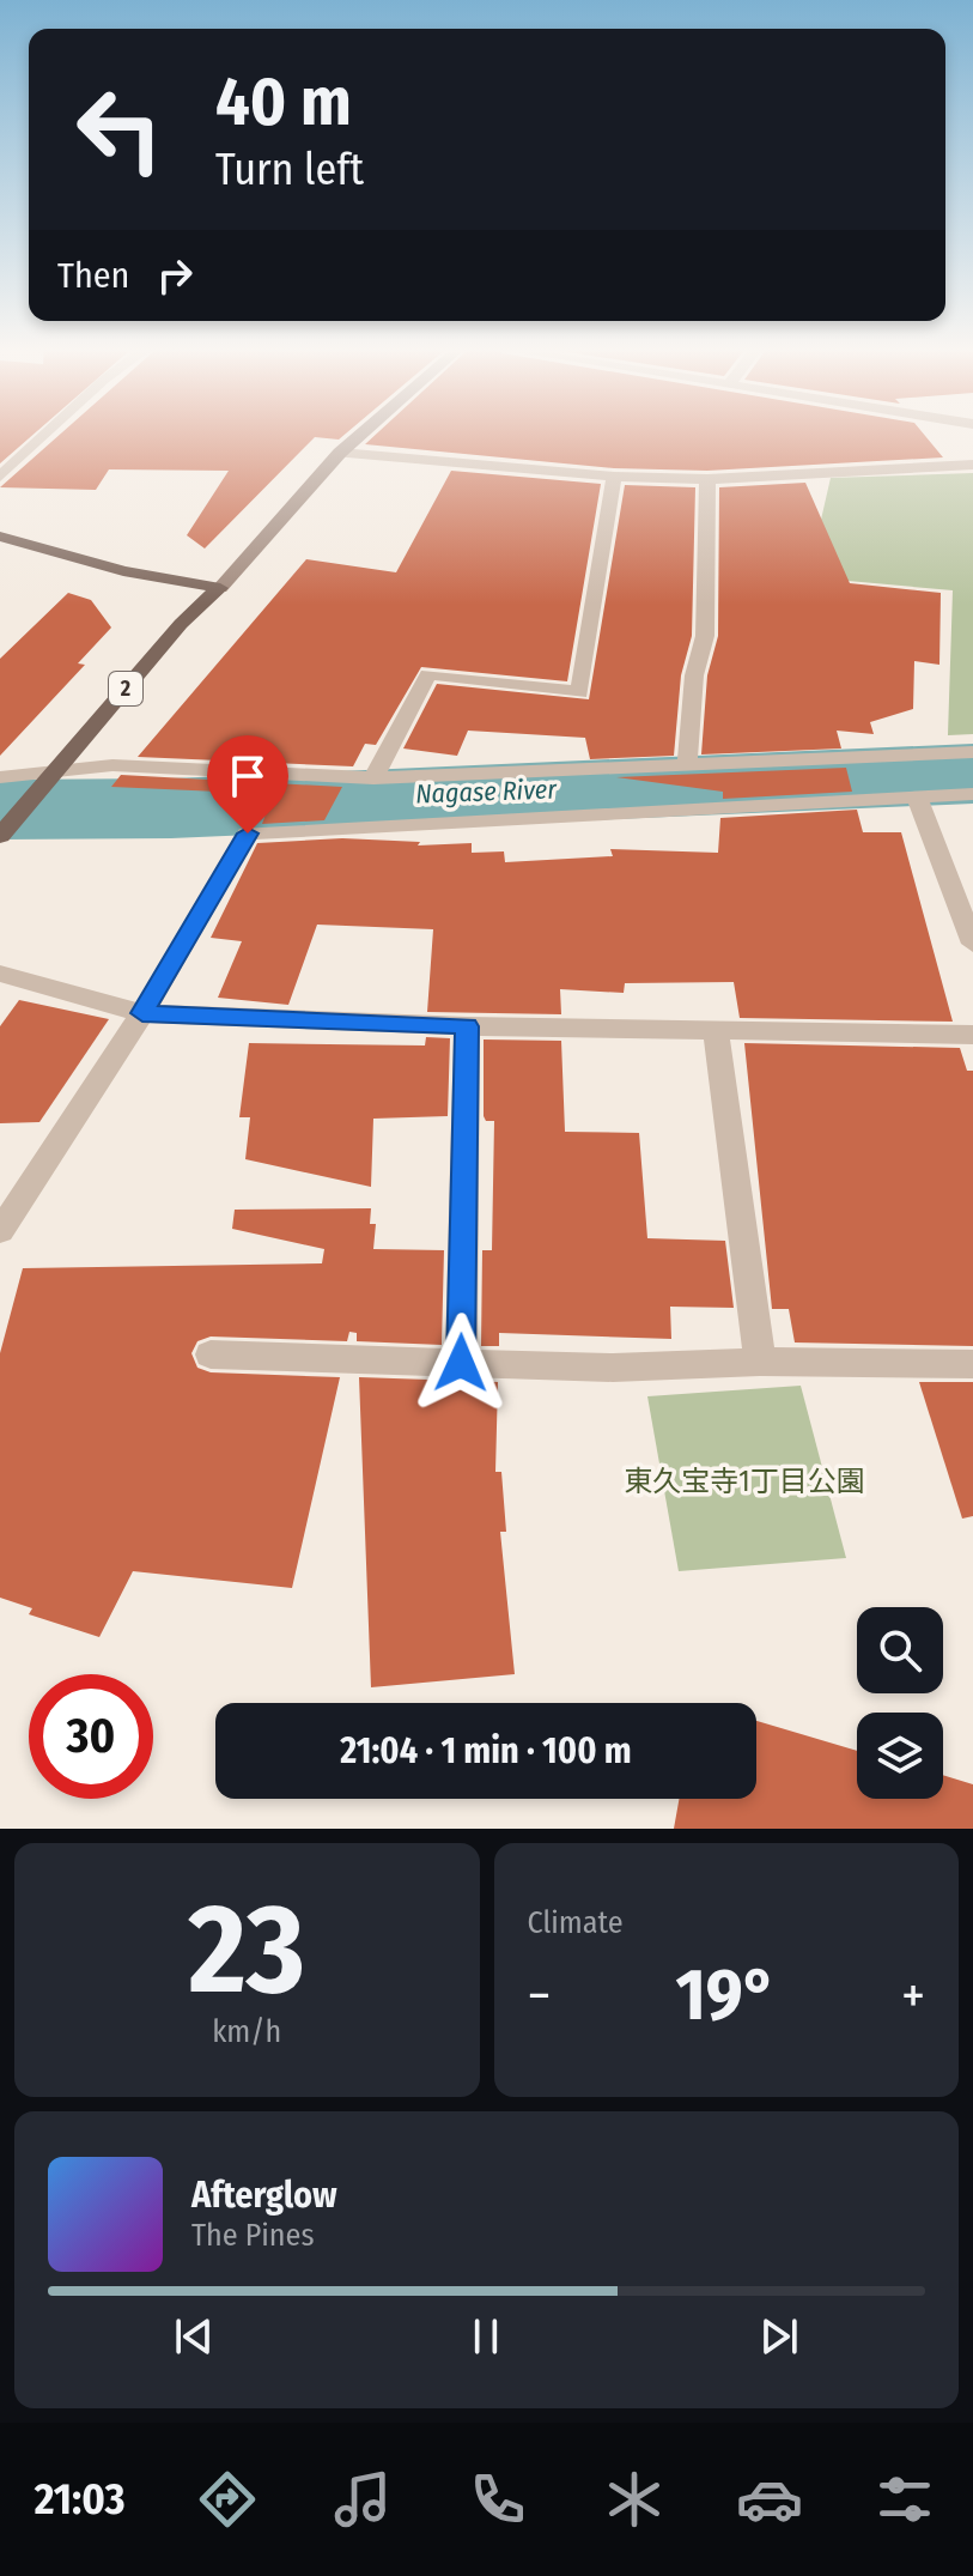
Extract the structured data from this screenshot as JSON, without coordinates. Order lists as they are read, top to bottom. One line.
{"streets":{"main road":["2"]},"water":["Nagase River"],"parks":["東久宝寺1丁目公園"],"page":{"turn":["40 m","Turn left"],"then":"Then","limit":"30","trip":"21:04 · 1 min · 100 m","tile":[["23","km/h"],"Climate"],"heat":["−","19°","+"],"song":["Afterglow","The Pines"],"tabs":"21:03"}}
